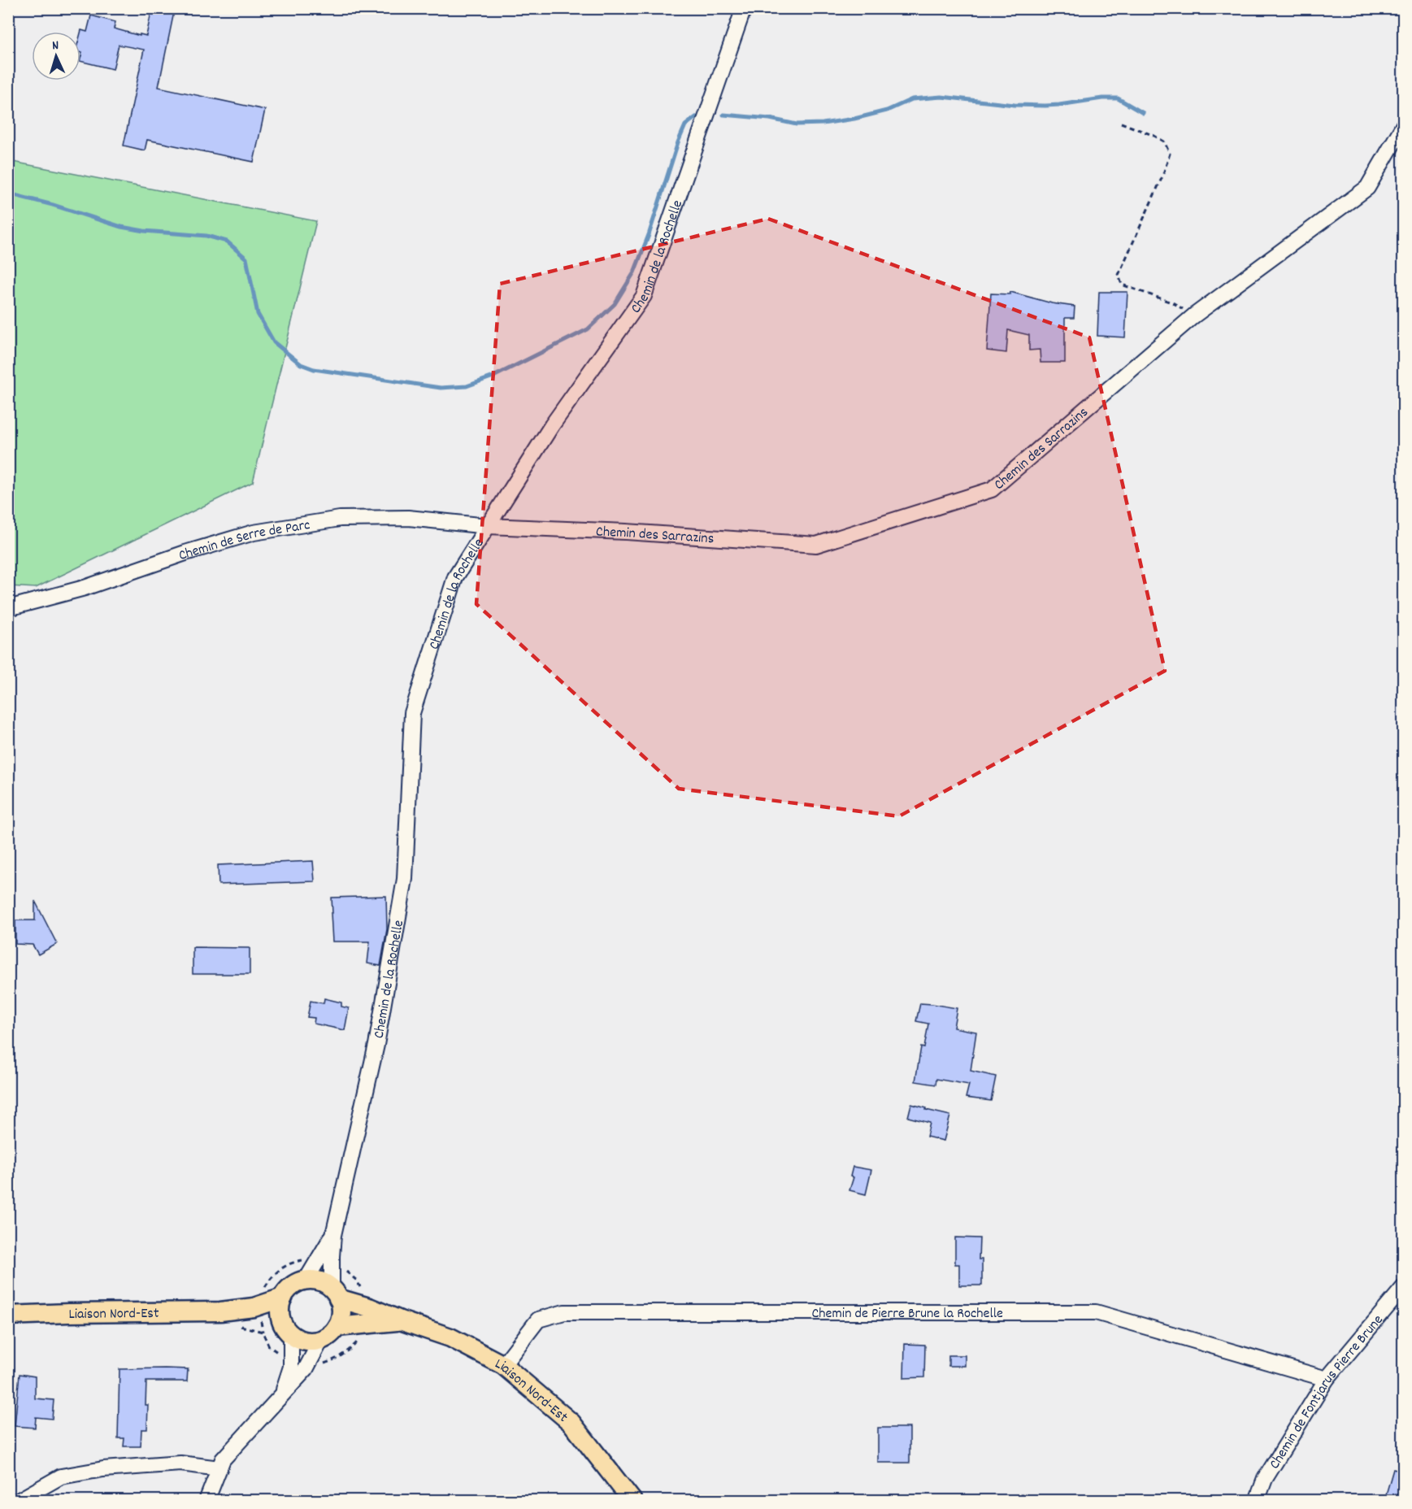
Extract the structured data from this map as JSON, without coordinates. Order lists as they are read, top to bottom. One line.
{"streets":{"main road":["Liaison Nord-Est"],"street":["Chemin de la Rochelle","Chemin des Sarrazins","Chemin de Serre de Parc","Chemin de Pierre Brune la Rochelle","Chemin de Fontjarus Pierre Brune"]},"crossings":[["Chemin de la Rochelle","Chemin des Sarrazins"],["Chemin de la Rochelle","Chemin de Serre de Parc"],["Chemin de la Rochelle","Liaison Nord-Est"],["Chemin des Sarrazins","Chemin de Serre de Parc"],["Liaison Nord-Est","Chemin de Pierre Brune la Rochelle"],["Chemin de Pierre Brune la Rochelle","Chemin de Fontjarus Pierre Brune"]],"north":"top"}
